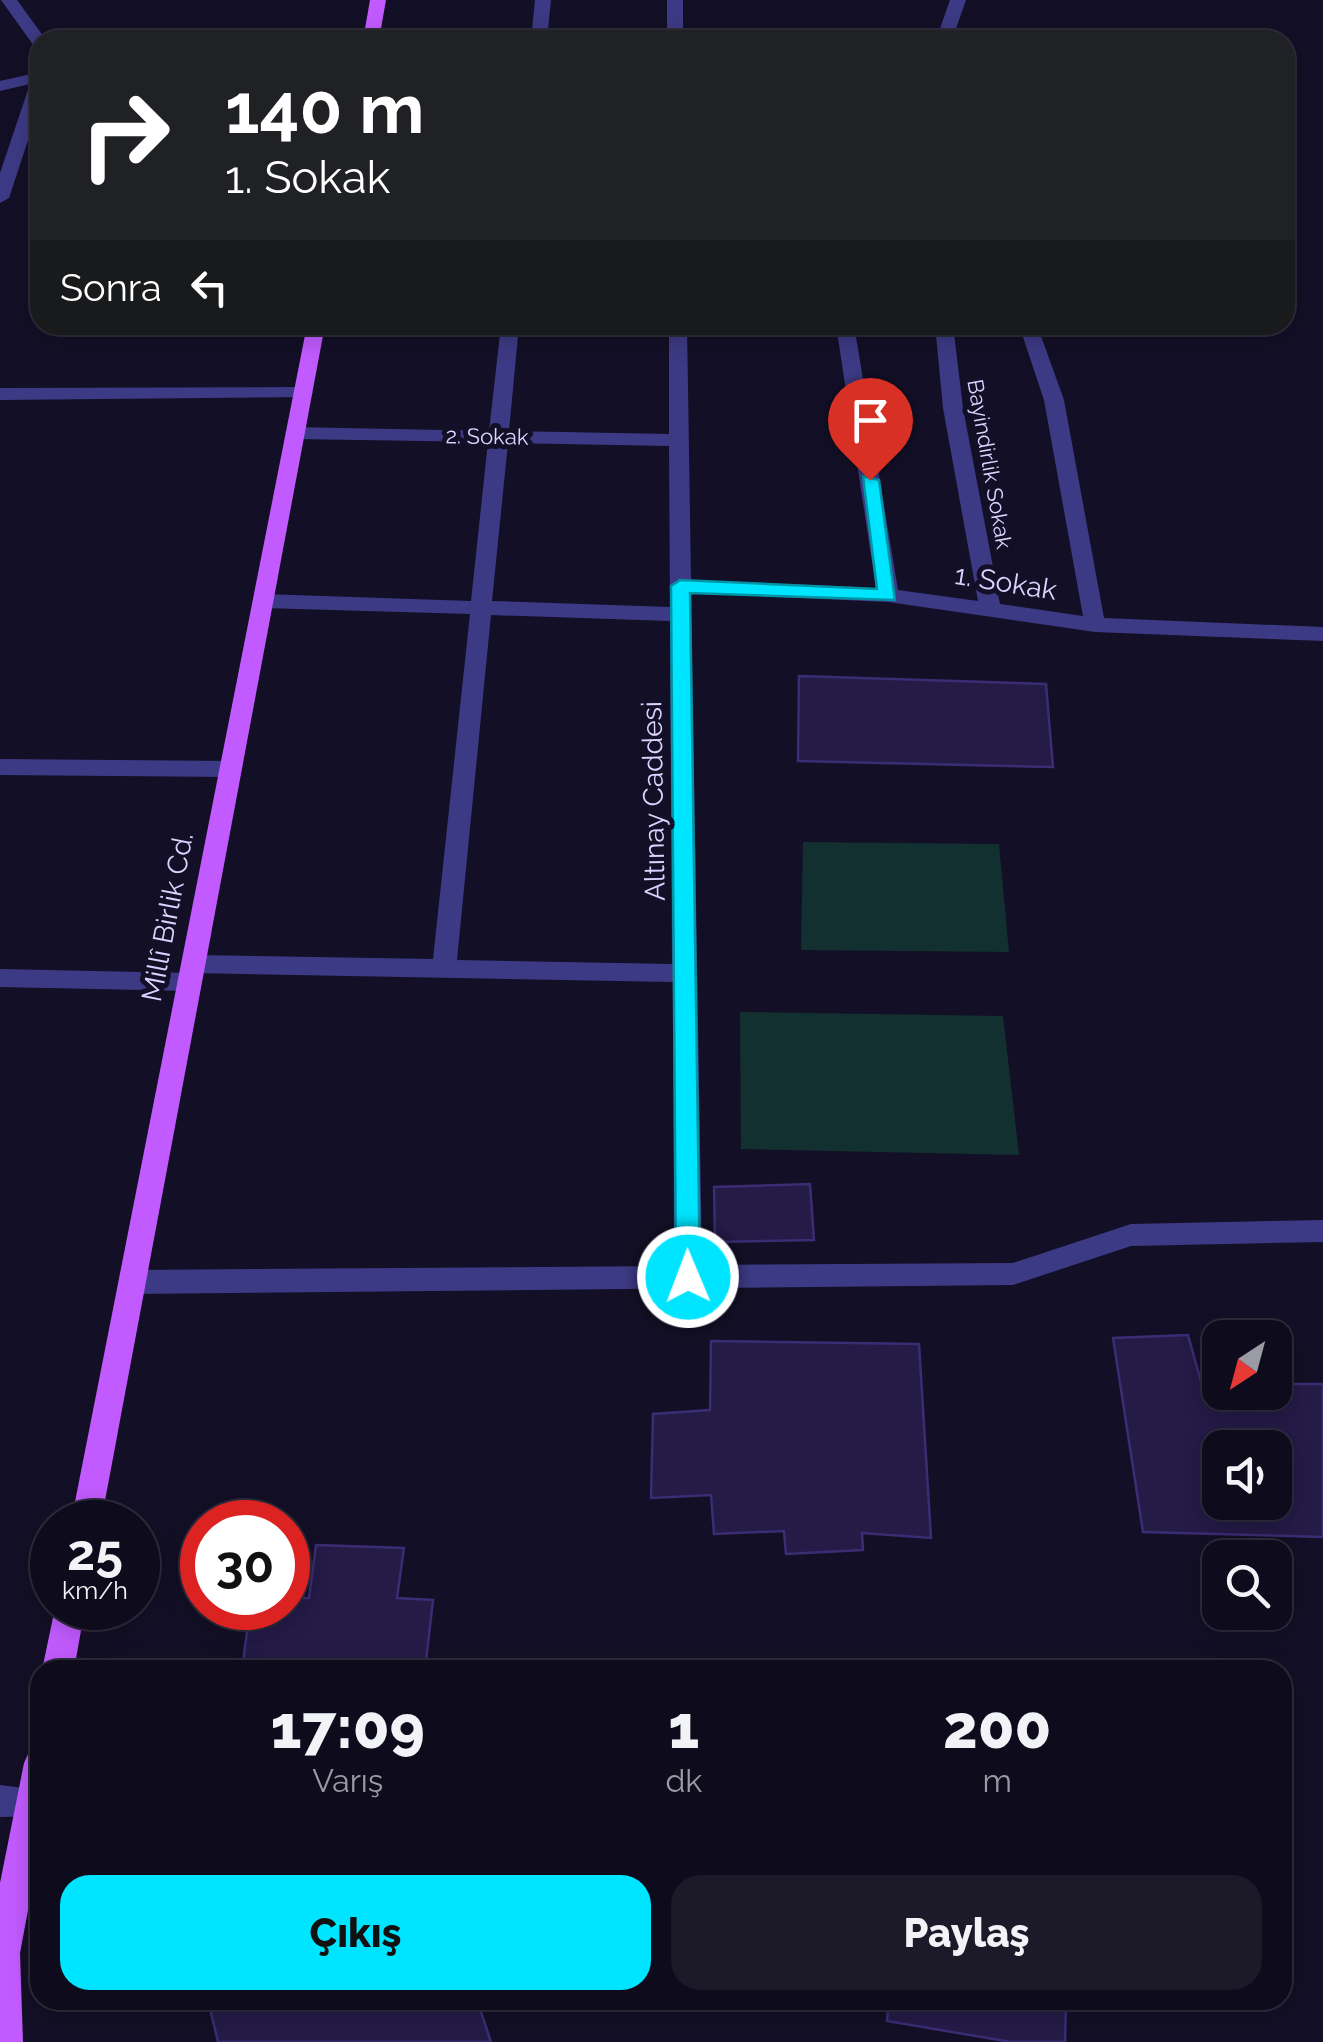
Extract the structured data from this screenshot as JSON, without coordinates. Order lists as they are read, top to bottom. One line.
{"streets":{"main road":["Millî Birlik Cd."],"street":["2. Sokak","Bayindirlik Sokak","1. Sokak","Altınay Caddesi"]},"crossings":[["2. Sokak","Altınay Caddesi"],["2. Sokak","Millî Birlik Cd."],["Bayindirlik Sokak","1. Sokak"],["1. Sokak","Altınay Caddesi"]],"north":"bottom left","page":{"turn":["140 m","1. Sokak"],"then":"Sonra","speed":"25 km/h","limit":"30","eta":["17:09","Varış","1","dk","200","m"],"buttons":["Çıkış","Paylaş"]}}
